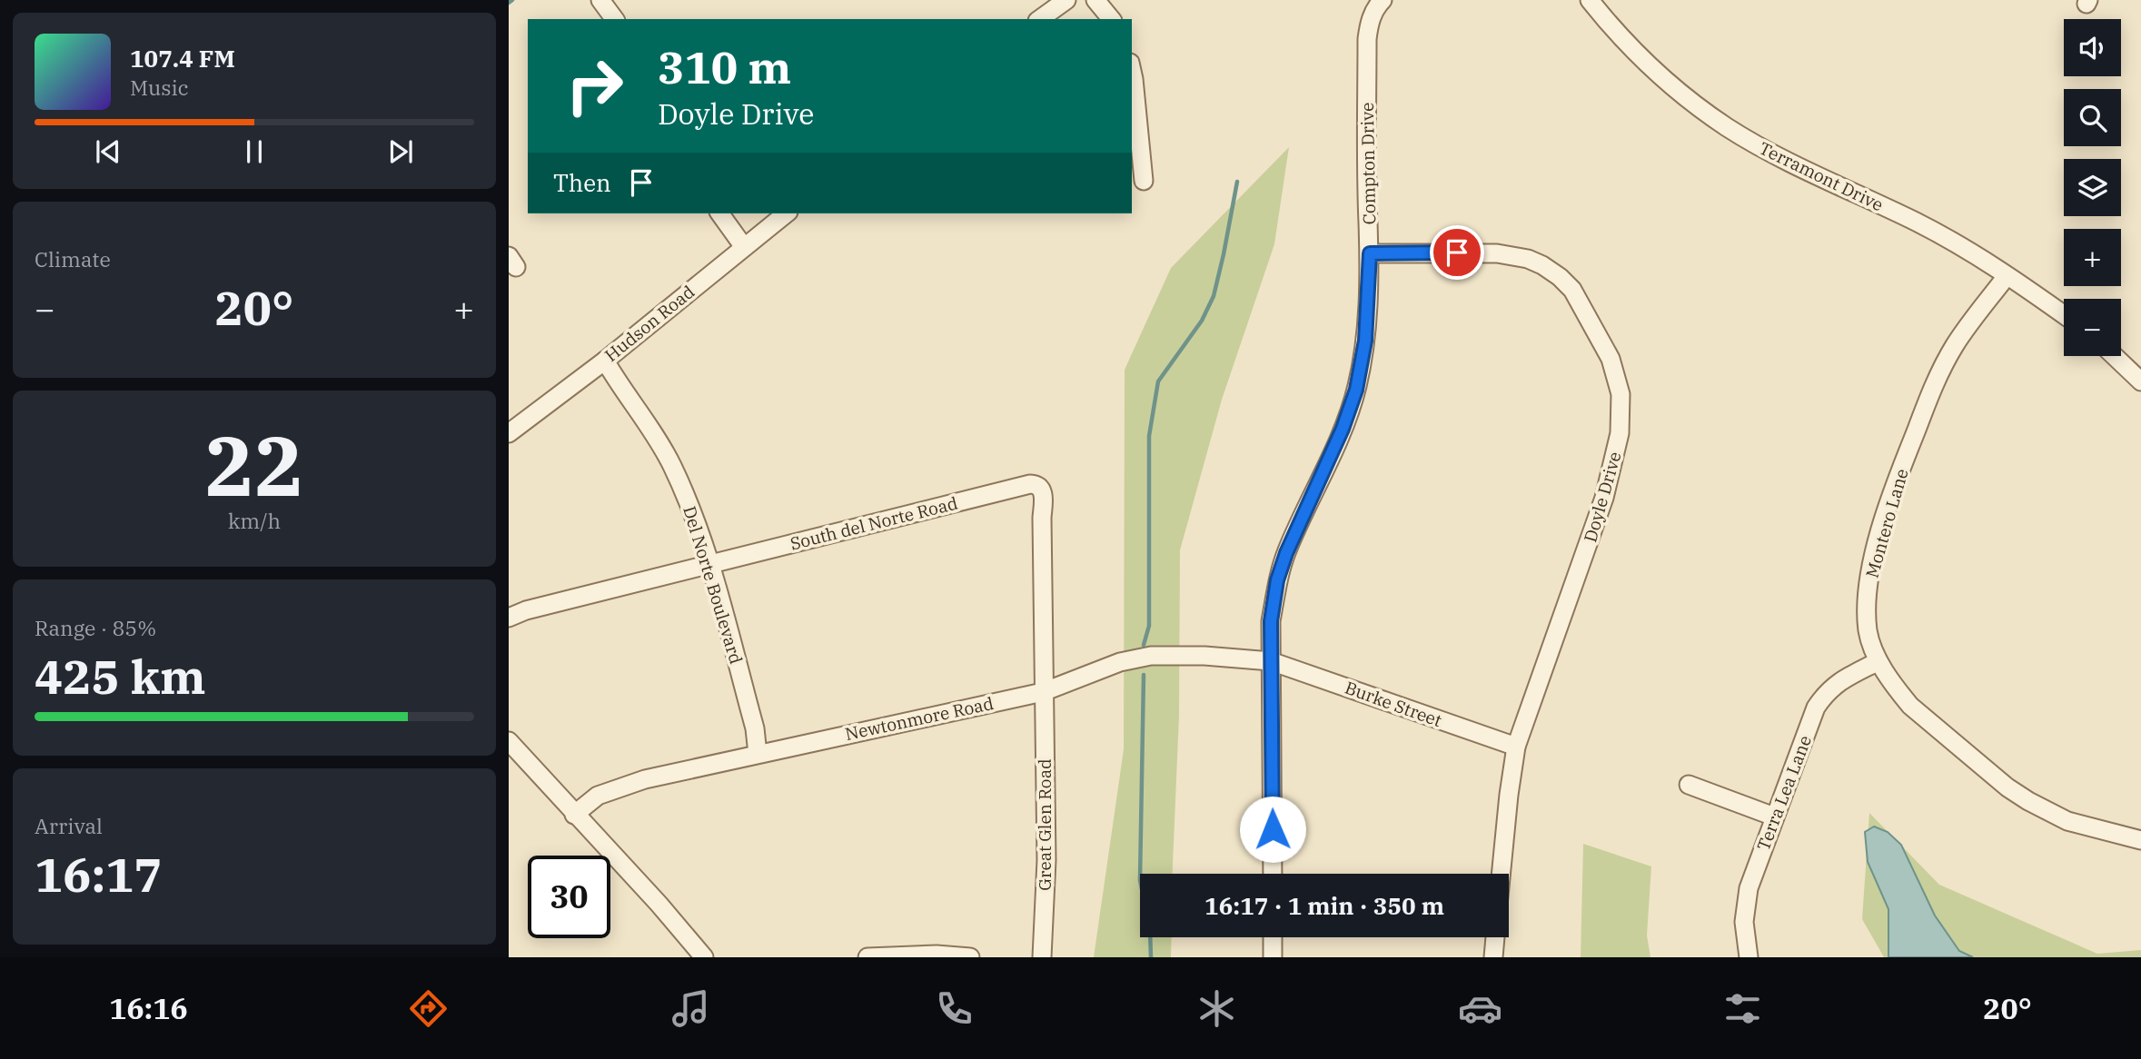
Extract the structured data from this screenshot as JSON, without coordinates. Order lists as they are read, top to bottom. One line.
{"streets":{"street":["Compton Drive","Terramont Drive","Hudson Road","Doyle Drive","South del Norte Road","Montero Lane","Del Norte Boulevard","Burke Street","Newtonmore Road","Terra Lea Lane","Great Glen Road"]},"crossings":[["Compton Drive","Doyle Drive"],["Compton Drive","Burke Street"],["Compton Drive","Newtonmore Road"],["Terramont Drive","Montero Lane"],["Hudson Road","Del Norte Boulevard"],["Doyle Drive","Burke Street"],["South del Norte Road","Del Norte Boulevard"],["South del Norte Road","Newtonmore Road"],["South del Norte Road","Great Glen Road"],["Montero Lane","Terra Lea Lane"],["Del Norte Boulevard","Newtonmore Road"],["Burke Street","Newtonmore Road"],["Newtonmore Road","Great Glen Road"]],"page":{"map_buttons":["+","−"],"turn":["310 m","Doyle Drive"],"song":["107.4 FM","Music"],"then":"Then","tile":["Climate",["22","km/h"],["Range · 85%","425 km"],["Arrival","16:17"]],"heat":["−","20°","+"],"limit":"30","trip":"16:17 · 1 min · 350 m","tabs":["16:16","20°"]}}
